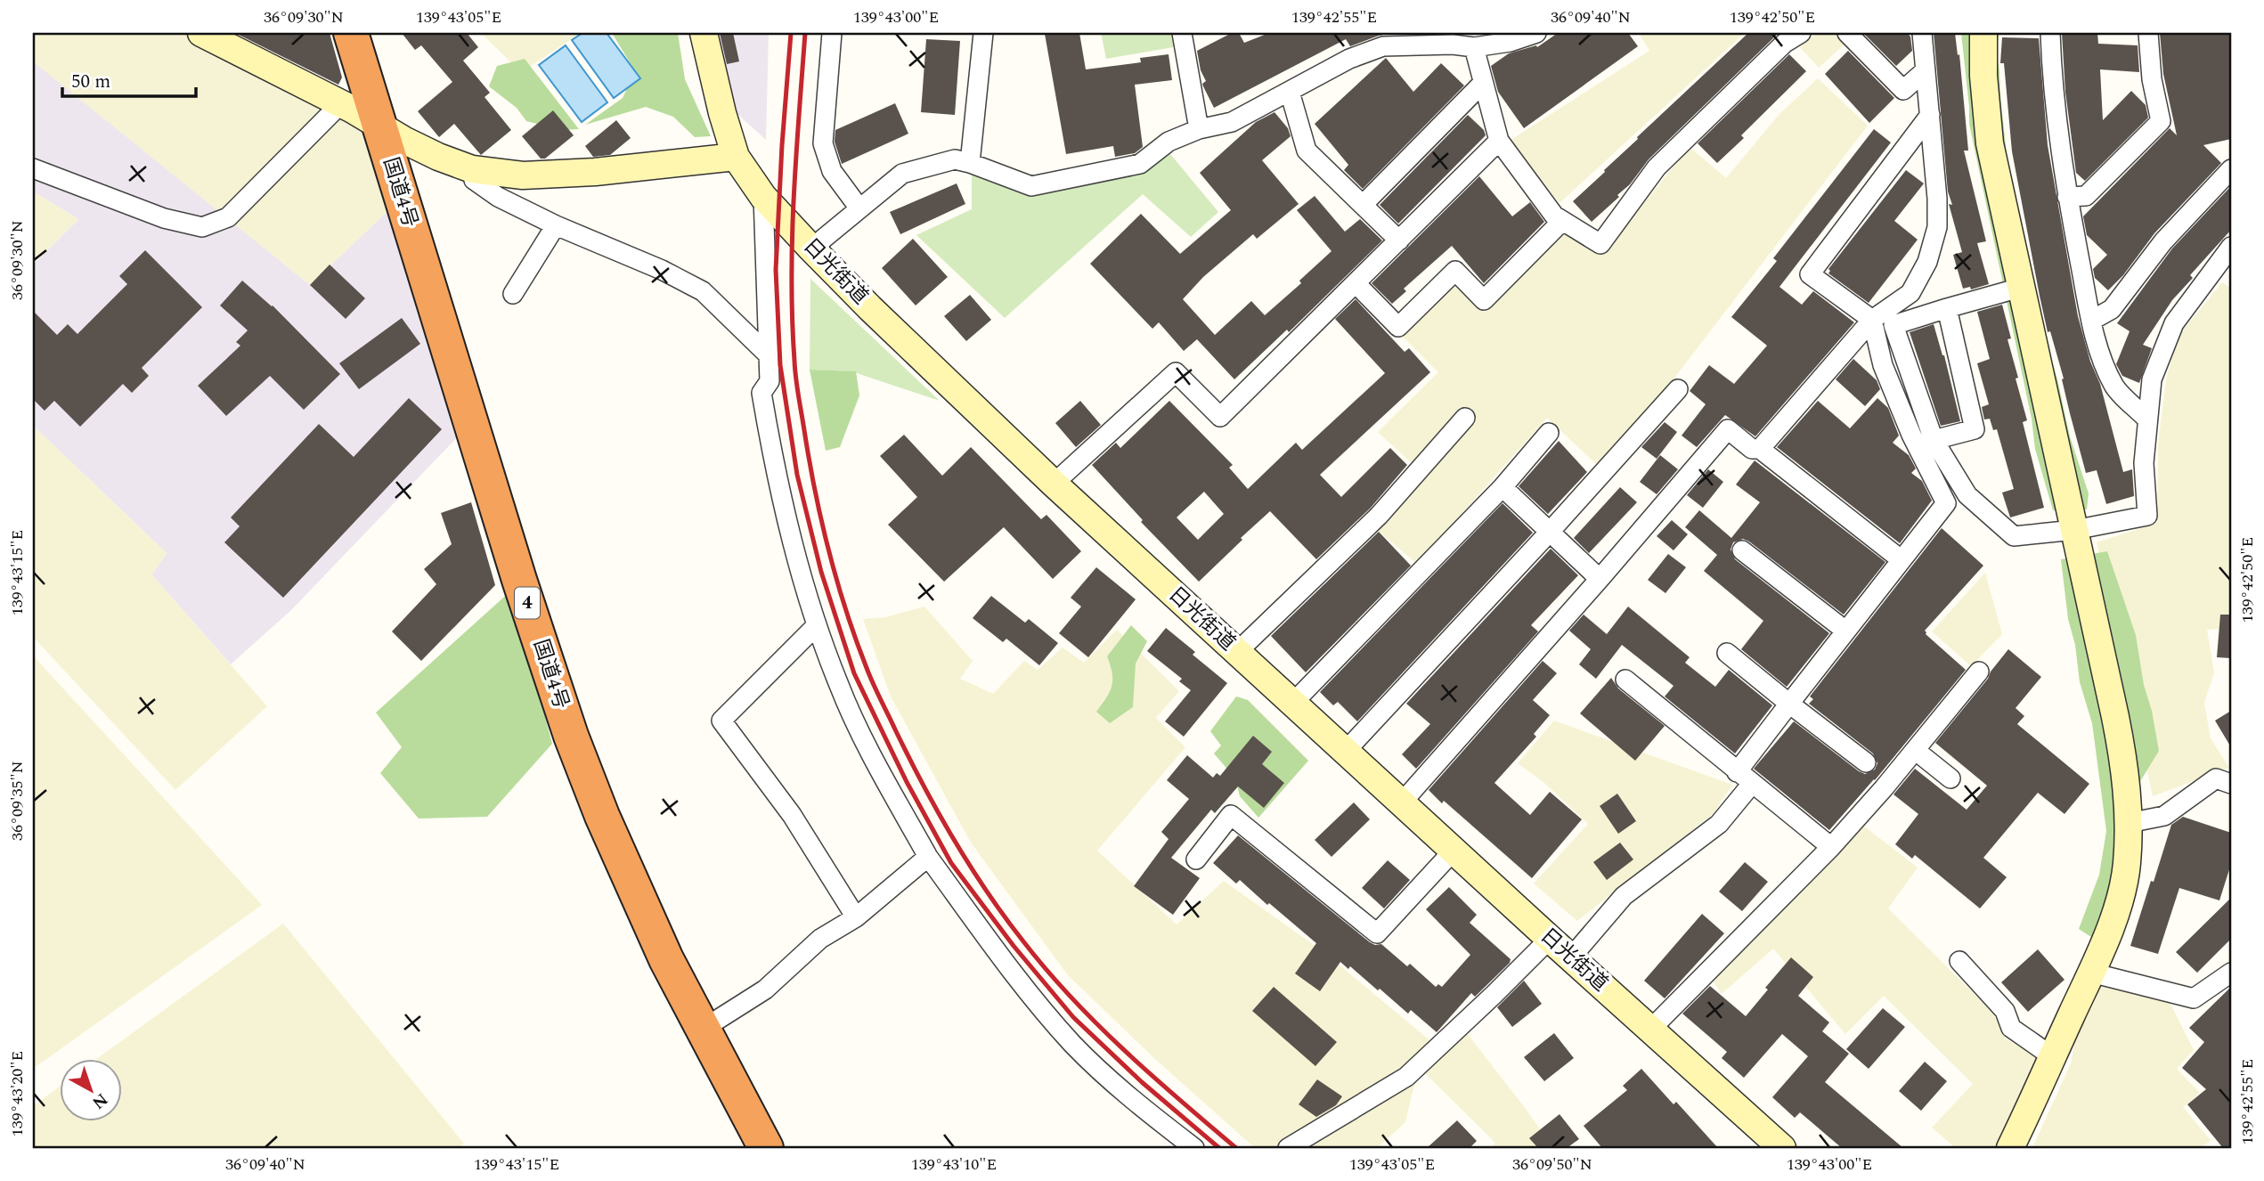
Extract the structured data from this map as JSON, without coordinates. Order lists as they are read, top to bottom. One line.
{"streets":{"highway":["国道4号","4"],"street":["日光街道"]},"scale_bar":"50 m","north":"bottom right","coordinates":["36°09'30\"N","139°43'05\"E","139°43'00\"E","139°42'55\"E","36°09'40\"N","139°42'50\"E","139°43'15\"E","36°09'35\"N","139°43'20\"E","139°43'10\"E","36°09'50\"N"]}
